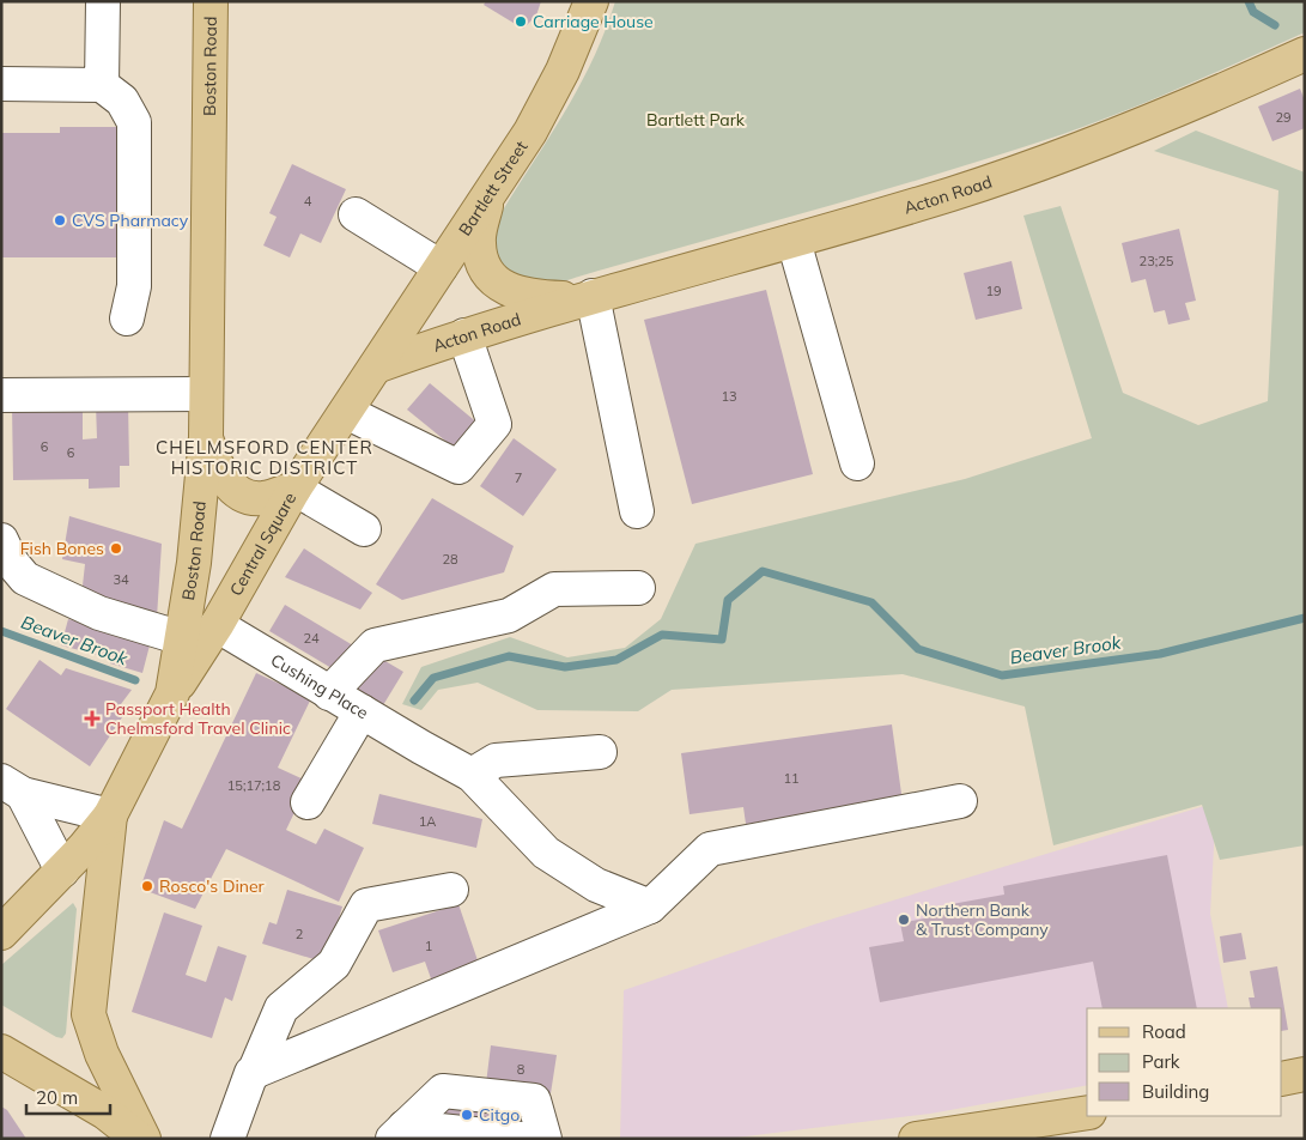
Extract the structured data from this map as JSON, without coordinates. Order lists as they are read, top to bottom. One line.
{"streets":{"main road":["Boston Road","Bartlett Street","Acton Road","Central Square"],"street":["Cushing Place"]},"crossings":[["Boston Road","Central Square"],["Bartlett Street","Acton Road"],["Bartlett Street","Central Square"],["Acton Road","Central Square"],["Central Square","Cushing Place"]],"districts":["CHELMSFORD CENTER HISTORIC DISTRICT"],"water":["Beaver Brook"],"parks":["Bartlett Park"],"places":{"other":["Carriage House","CVS Pharmacy","Fish Bones","Rosco's Diner","Northern Bank & Trust Company","Citgo"],"health":["Passport Health Chelmsford Travel Clinic"]},"house_numbers":["29","4","23;25","19","13","6","6","7","28","34","24","11","15;17;18","1A","2","1","8"],"legend":["Road","Park","Building"],"scale_bar":"20 m"}
